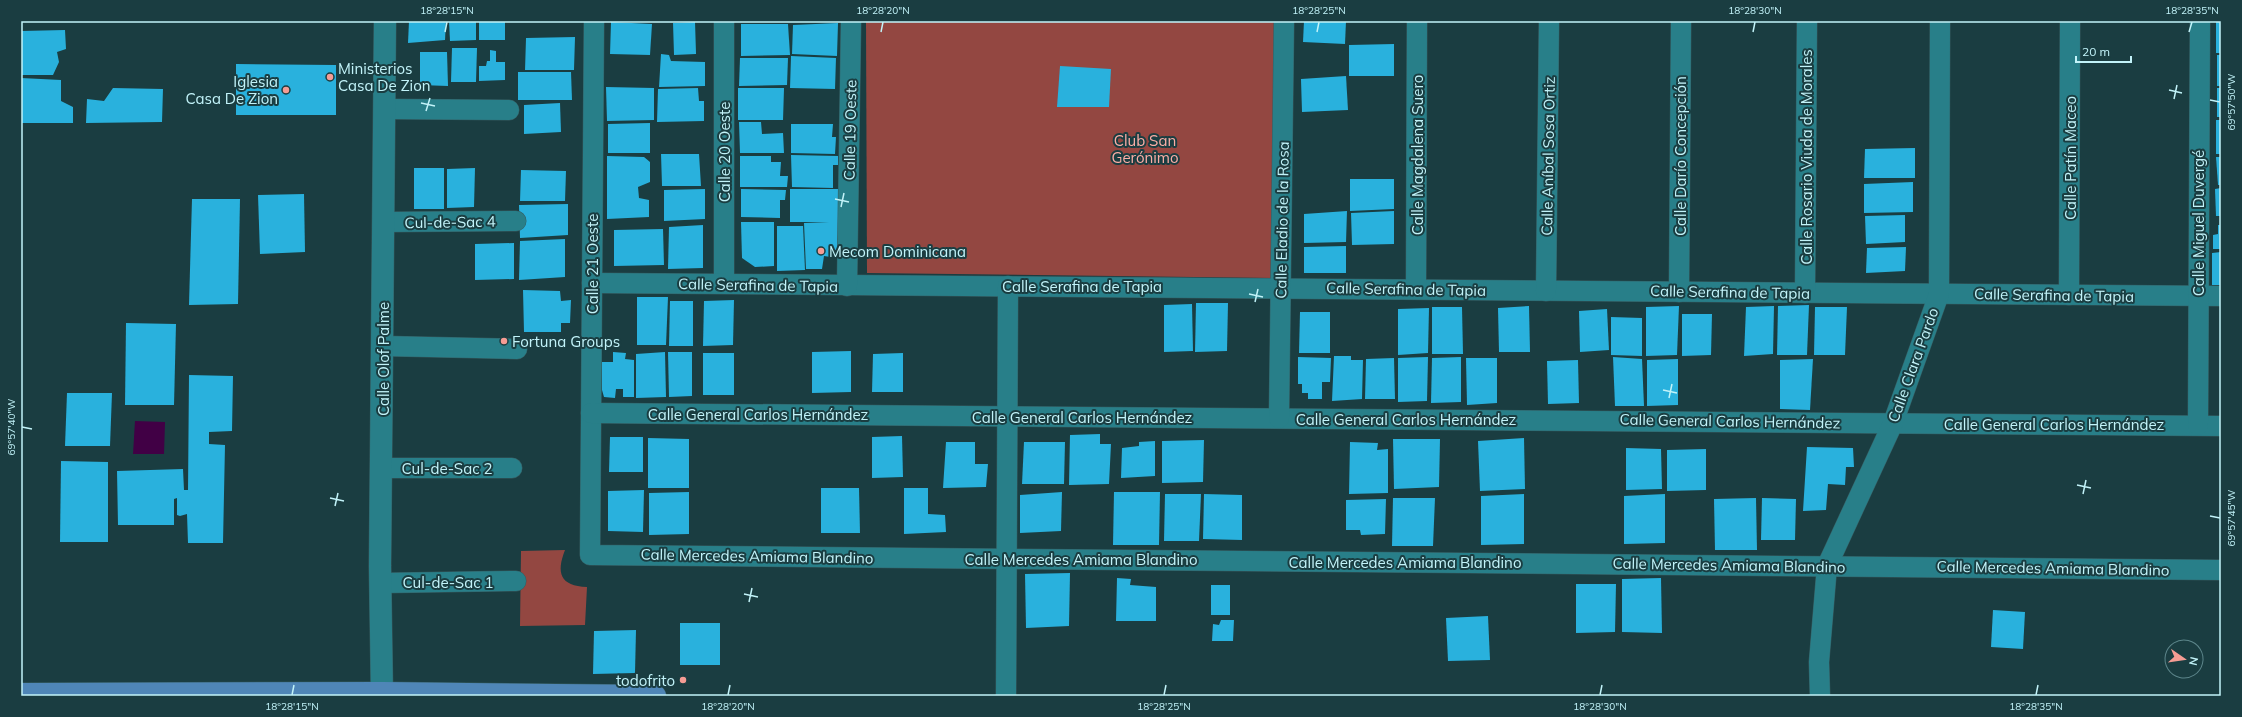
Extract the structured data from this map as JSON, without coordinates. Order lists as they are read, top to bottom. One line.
{"streets":{"street":["Calle 19 Oeste","Calle 20 Oeste","Calle Magdalena Suero","Calle Aníbal Sosa Ortiz","Calle Darío Concepción","Calle Rosario Viuda de Morales","Calle Patín Maceo","Calle Eladio de la Rosa","Cul-de-Sac 4","Calle Miguel Duvergé","Calle 21 Oeste","Calle Serafina de Tapia","Calle Olof Palme","Calle Clara Pardo","Calle General Carlos Hernández","Cul-de-Sac 2","Calle Mercedes Amiama Blandino","Cul-de-Sac 1"]},"crossings":[["Calle 19 Oeste","Calle Serafina de Tapia"],["Calle 20 Oeste","Calle Serafina de Tapia"],["Calle Magdalena Suero","Calle Serafina de Tapia"],["Calle Aníbal Sosa Ortiz","Calle Serafina de Tapia"],["Calle Darío Concepción","Calle Serafina de Tapia"],["Calle Rosario Viuda de Morales","Calle Serafina de Tapia"],["Calle Patín Maceo","Calle Serafina de Tapia"],["Calle Eladio de la Rosa","Calle Serafina de Tapia"],["Calle Eladio de la Rosa","Calle General Carlos Hernández"],["Cul-de-Sac 4","Calle Olof Palme"],["Calle Miguel Duvergé","Calle Serafina de Tapia"],["Calle Miguel Duvergé","Calle General Carlos Hernández"],["Calle 21 Oeste","Calle Serafina de Tapia"],["Calle 21 Oeste","Calle General Carlos Hernández"],["Calle 21 Oeste","Calle Mercedes Amiama Blandino"],["Calle Serafina de Tapia","Calle Clara Pardo"],["Calle Olof Palme","Cul-de-Sac 2"],["Calle Olof Palme","Cul-de-Sac 1"],["Calle Clara Pardo","Calle General Carlos Hernández"],["Calle Clara Pardo","Calle Mercedes Amiama Blandino"]],"parks":["Club San Gerónimo"],"places":["Ministerios Casa De Zion","Iglesia Casa De Zion","Mecom Dominicana","Fortuna Groups","todofrito"],"scale_bar":"20 m","north":"right","coordinates":["18°28'15\"N","18°28'20\"N","18°28'25\"N","18°28'30\"N","18°28'35\"N","69°57'50\"W","69°57'40\"W","69°57'45\"W"]}
